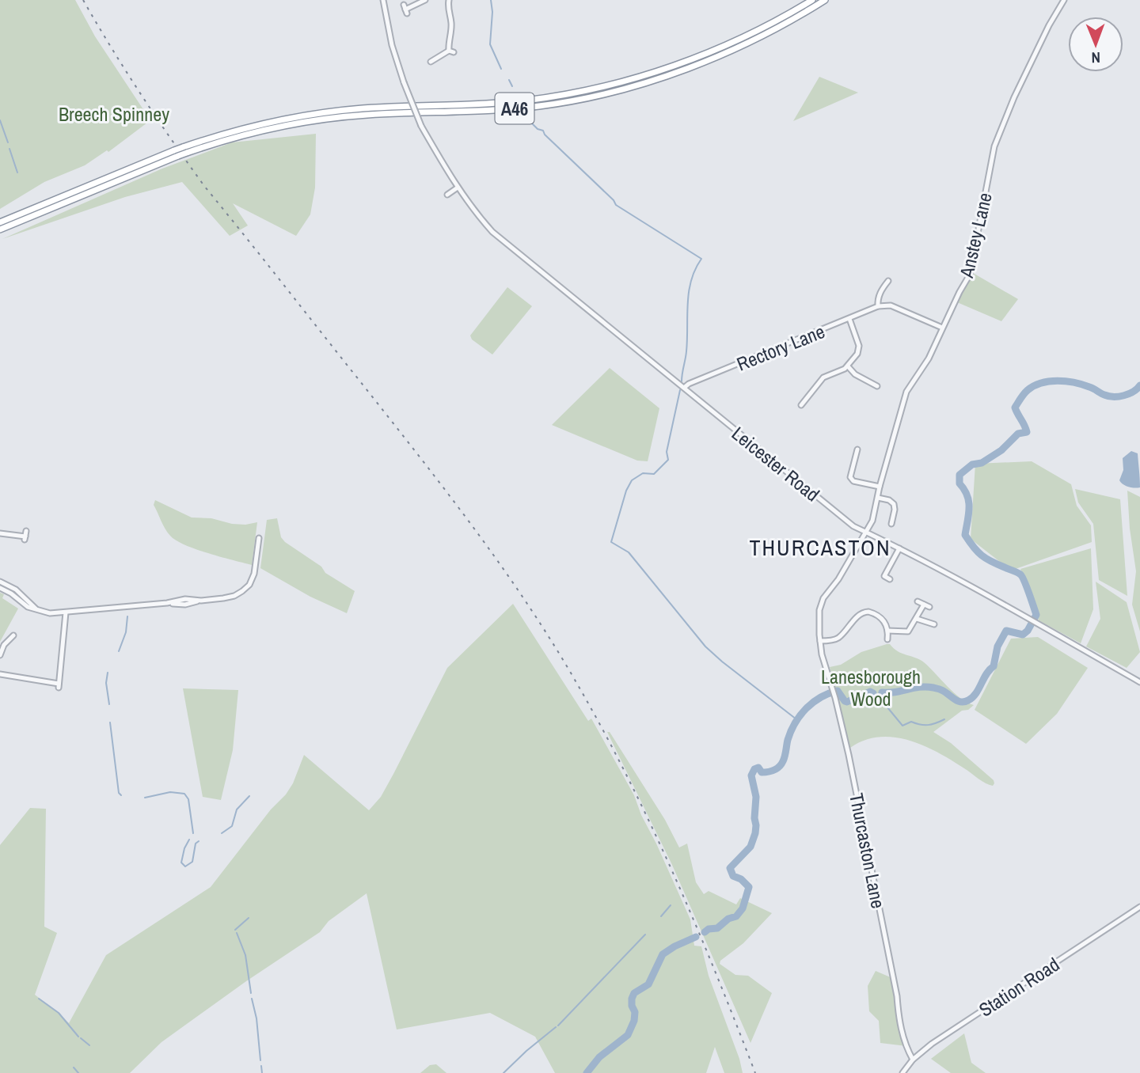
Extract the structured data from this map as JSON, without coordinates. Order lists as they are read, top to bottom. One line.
{"streets":{"highway":["A46"],"street":["Anstey Lane","Rectory Lane","Leicester Road","Thurcaston Lane","Station Road"]},"crossings":[["Anstey Lane","Leicester Road"],["Anstey Lane","Thurcaston Lane"],["Rectory Lane","Leicester Road"],["Thurcaston Lane","Station Road"]],"districts":["THURCASTON"],"parks":["Breech Spinney","Lanesborough Wood"],"north":"bottom"}
